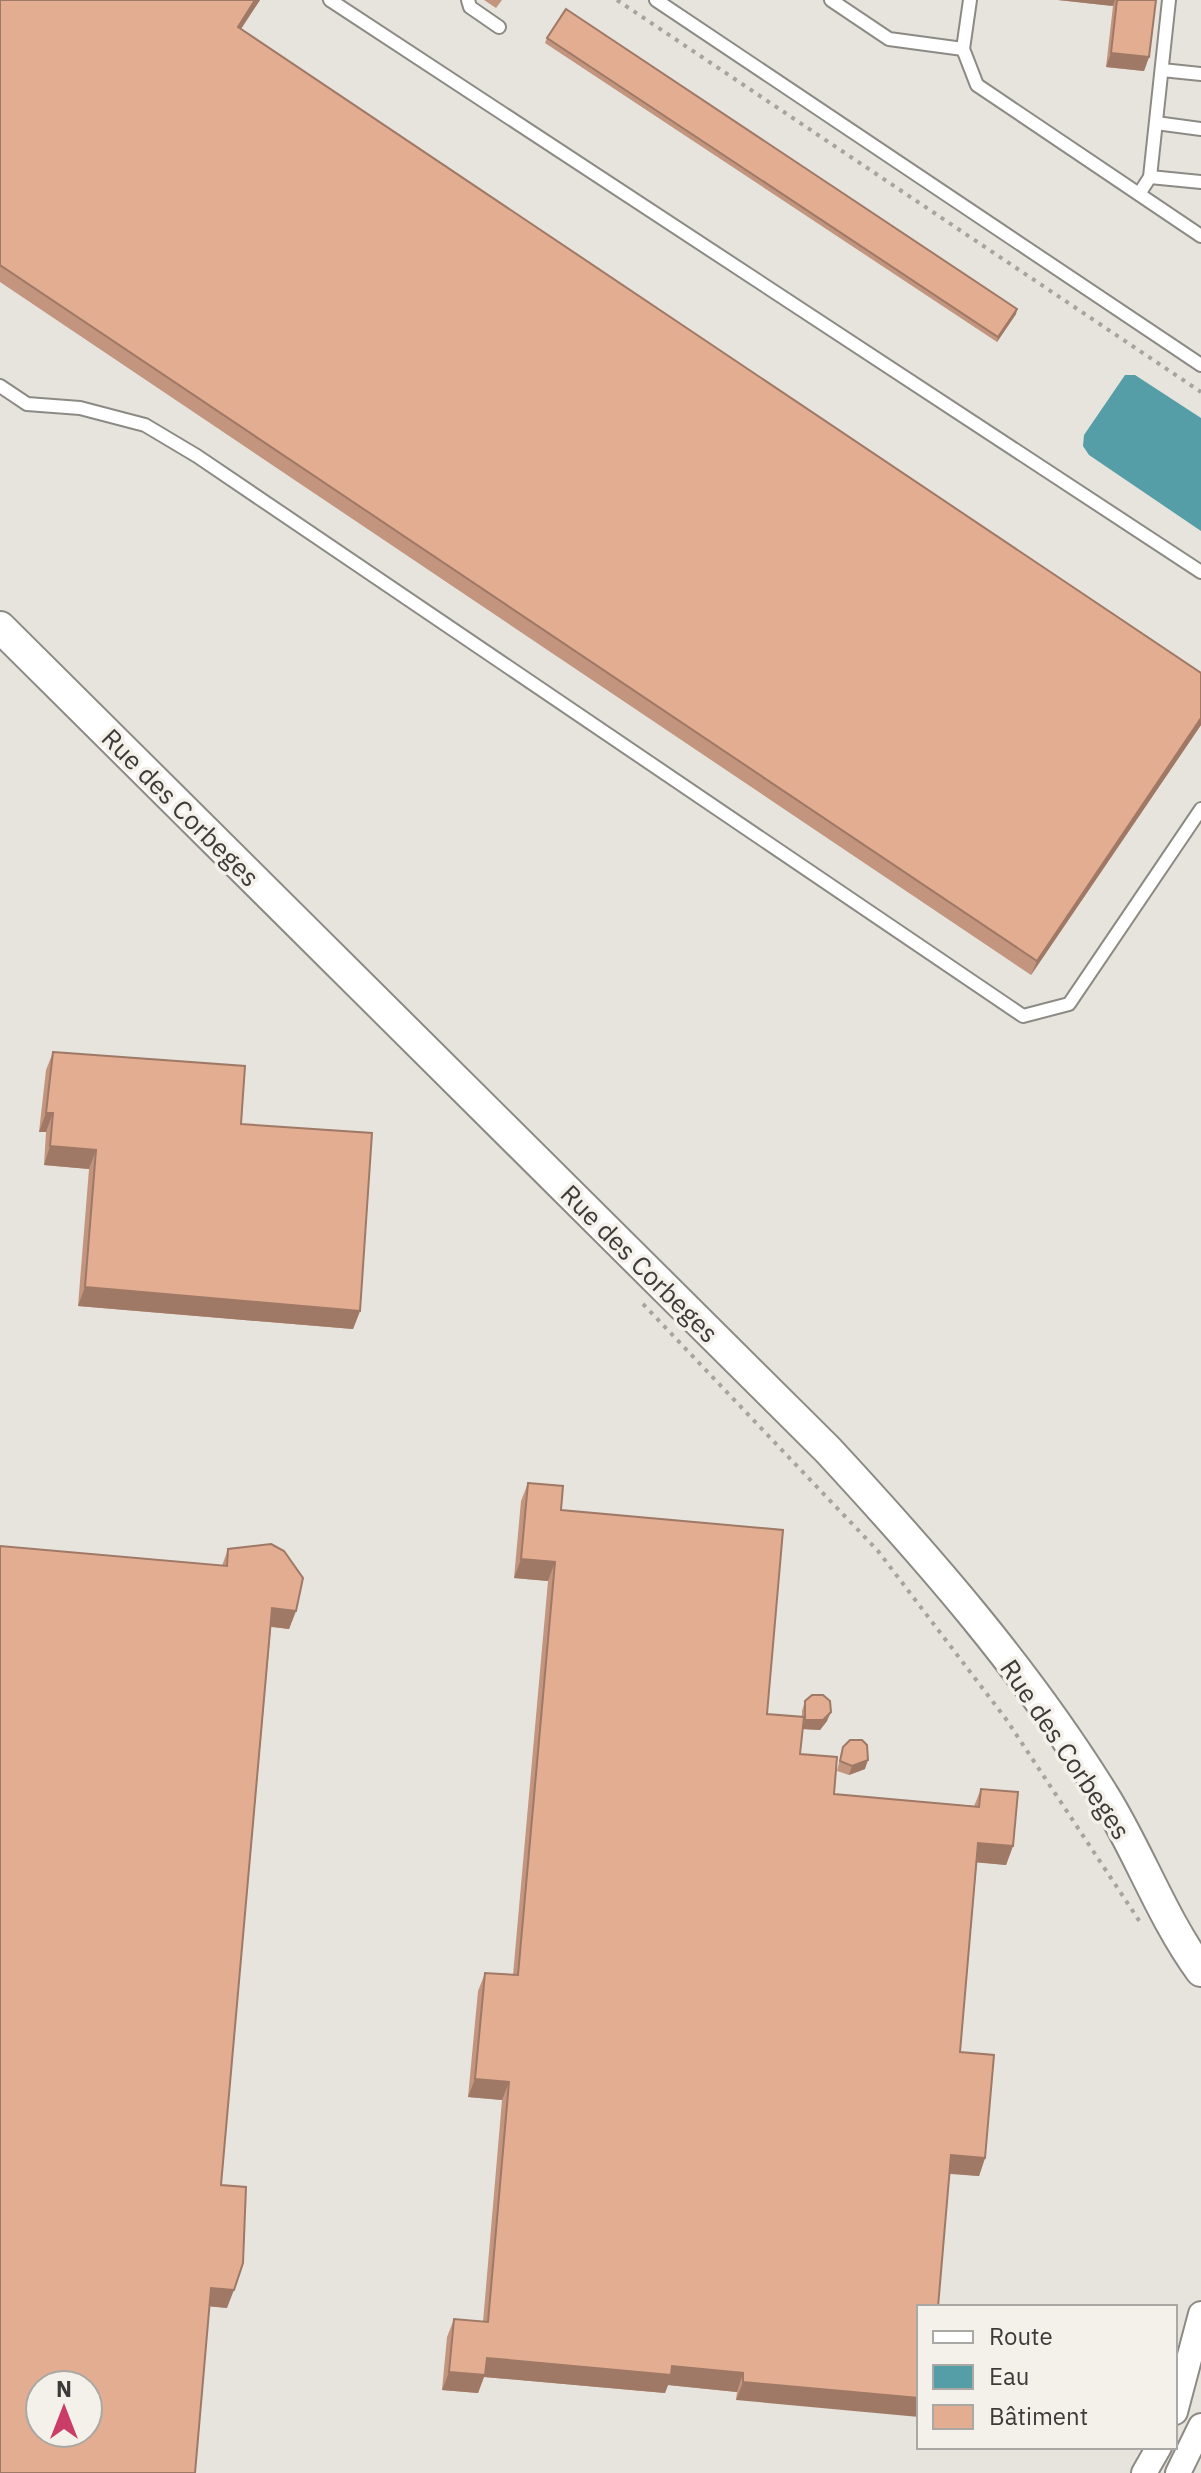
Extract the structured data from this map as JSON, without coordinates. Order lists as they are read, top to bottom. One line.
{"streets":{"street":["Rue des Corbeges"]},"legend":["Route","Eau","Bâtiment"],"north":"top"}
